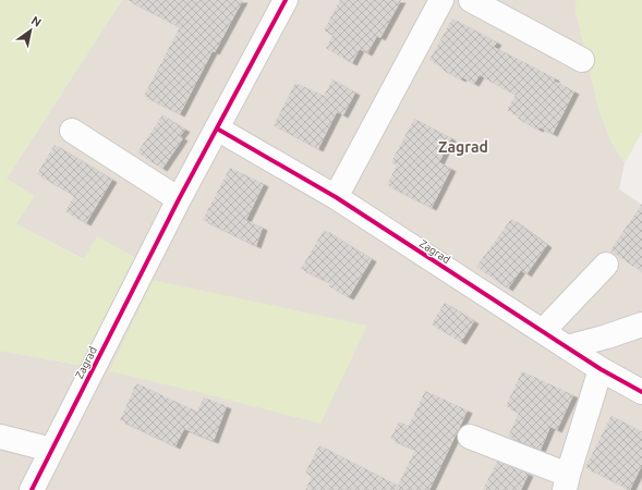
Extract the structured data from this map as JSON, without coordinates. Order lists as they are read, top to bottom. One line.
{"streets":{"street":["Zagrad"]},"districts":["Zagrad"],"north":"top right"}
